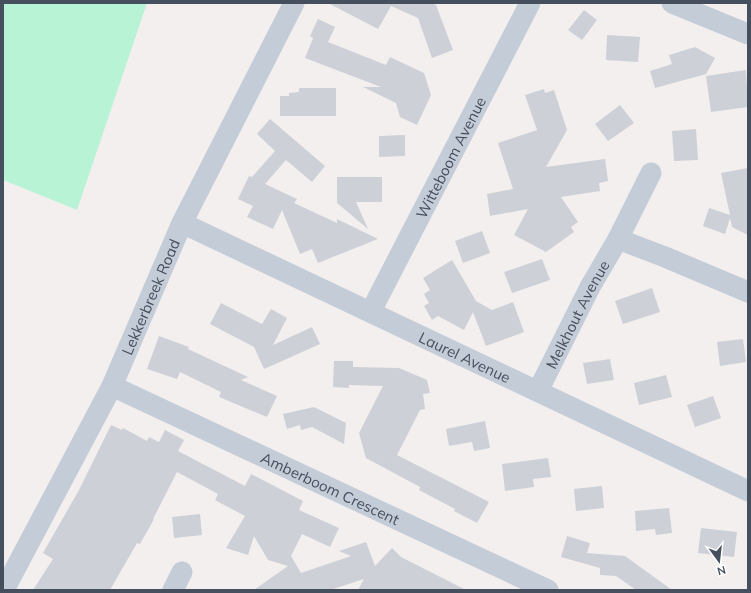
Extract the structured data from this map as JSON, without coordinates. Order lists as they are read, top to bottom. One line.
{"streets":{"street":["Witteboom Avenue","Lekkerbreek Road","Melkhout Avenue","Laurel Avenue","Amberboom Crescent"]},"crossings":[["Witteboom Avenue","Laurel Avenue"],["Lekkerbreek Road","Laurel Avenue"],["Lekkerbreek Road","Amberboom Crescent"],["Melkhout Avenue","Laurel Avenue"]],"north":"bottom"}
